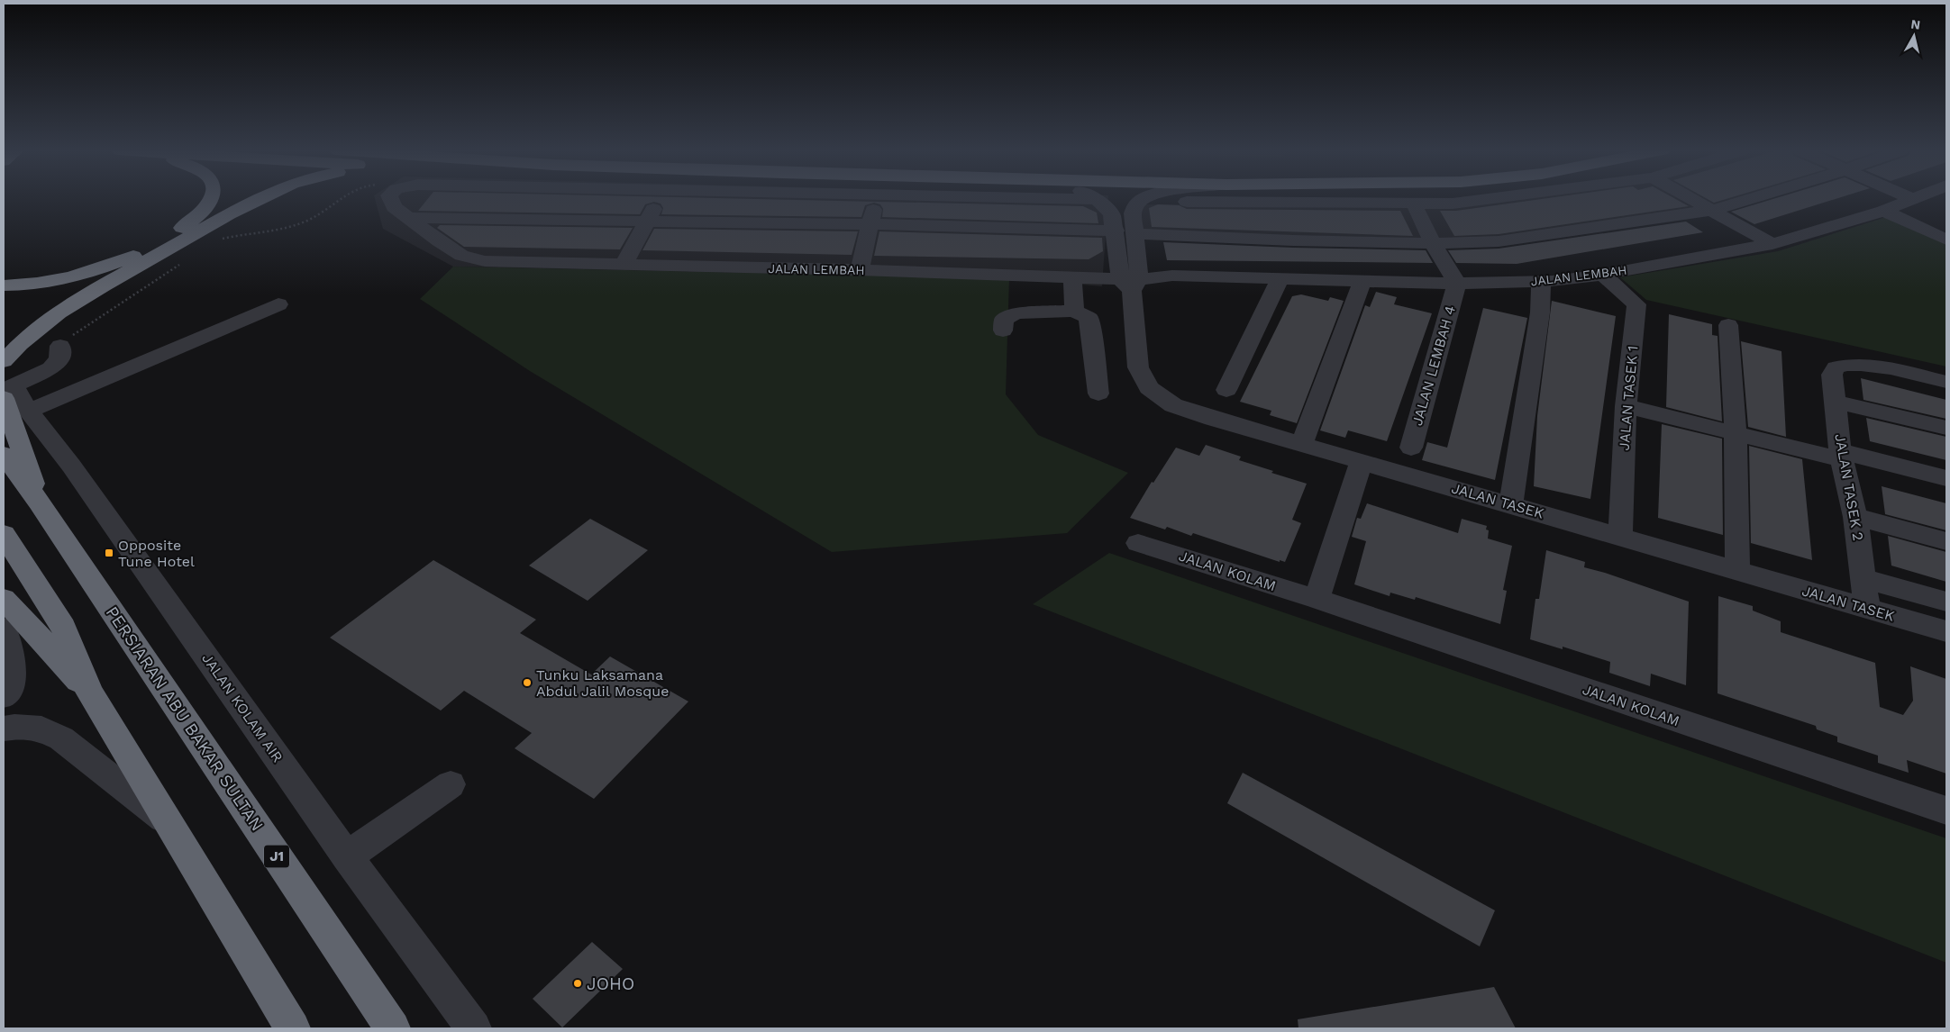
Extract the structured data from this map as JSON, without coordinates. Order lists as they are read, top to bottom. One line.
{"streets":{"highway":["PERSIARAN ABU BAKAR SULTAN","J1"],"street":["JALAN LEMBAH","JALAN LEMBAH 4","JALAN TASEK 1","JALAN TASEK 2","JALAN TASEK","JALAN KOLAM","JALAN KOLAM AIR"]},"crossings":[["JALAN LEMBAH","JALAN LEMBAH 4"],["JALAN LEMBAH","JALAN TASEK 1"],["JALAN LEMBAH","JALAN TASEK"],["JALAN TASEK 1","JALAN TASEK"],["JALAN TASEK 2","JALAN TASEK"]],"places":{"transit":["Opposite Tune Hotel"],"other":["Tunku Laksamana Abdul Jalil Mosque","JOHO"]},"north":"top"}
